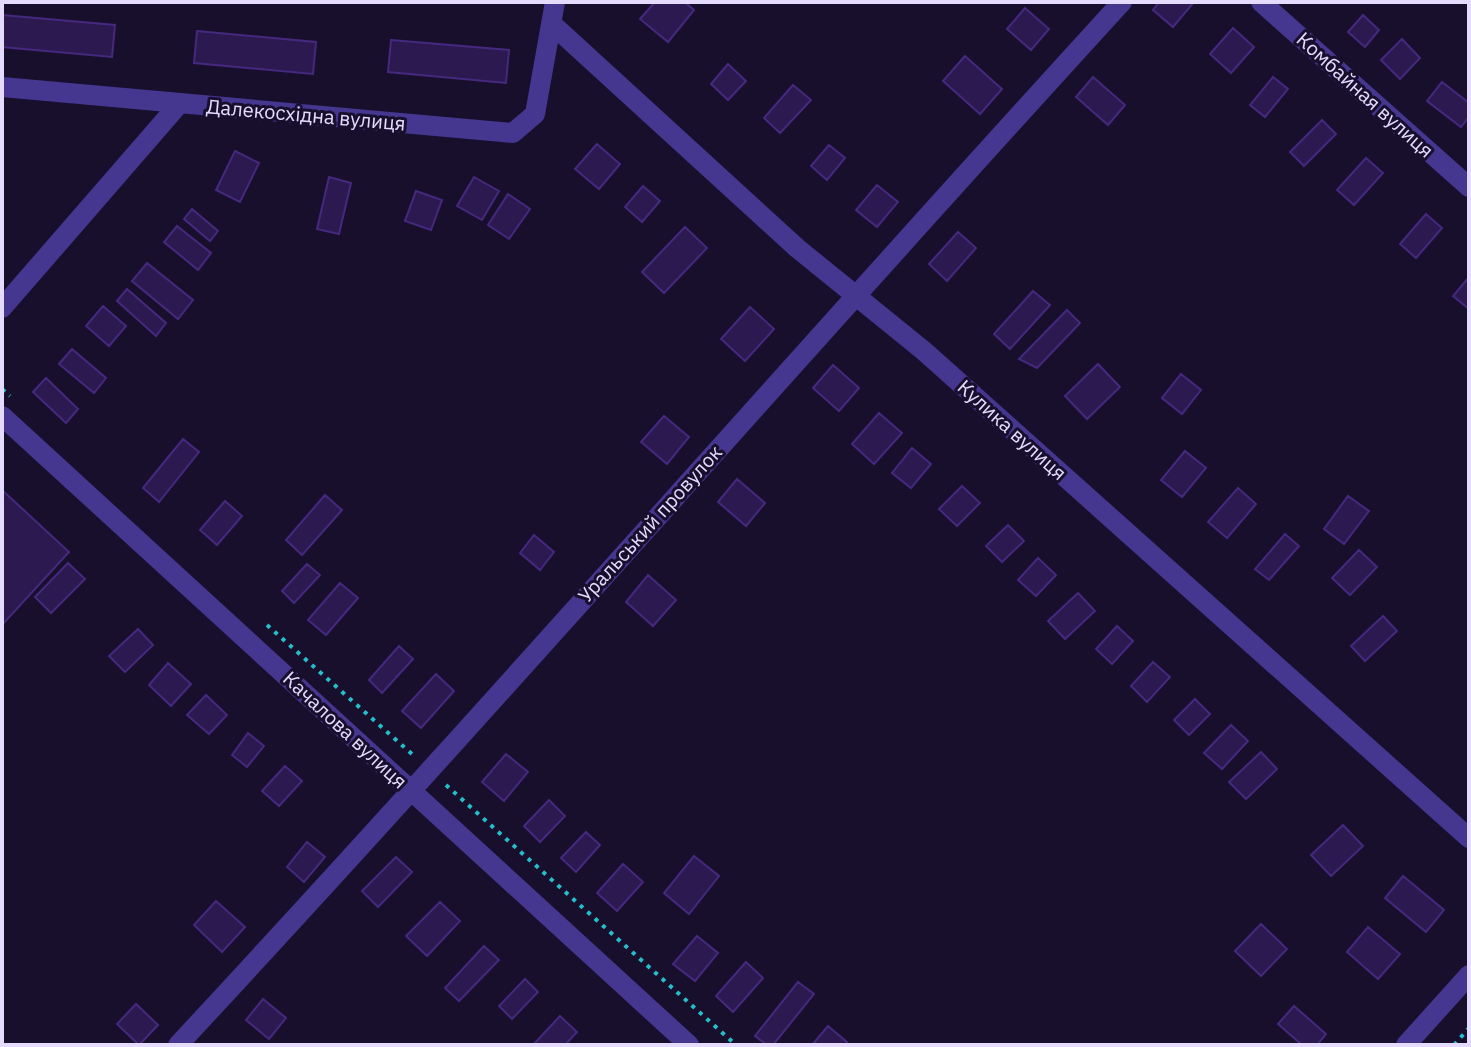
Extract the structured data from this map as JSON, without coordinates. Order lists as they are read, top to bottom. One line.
{"streets":{"street":["Комбайная вулиця","Далекосхідна вулиця","Кулика вулиця","Уральський провулок","Качалова вулиця"]},"crossings":[["Далекосхідна вулиця","Кулика вулиця"],["Кулика вулиця","Уральський провулок"],["Уральський провулок","Качалова вулиця"]]}
